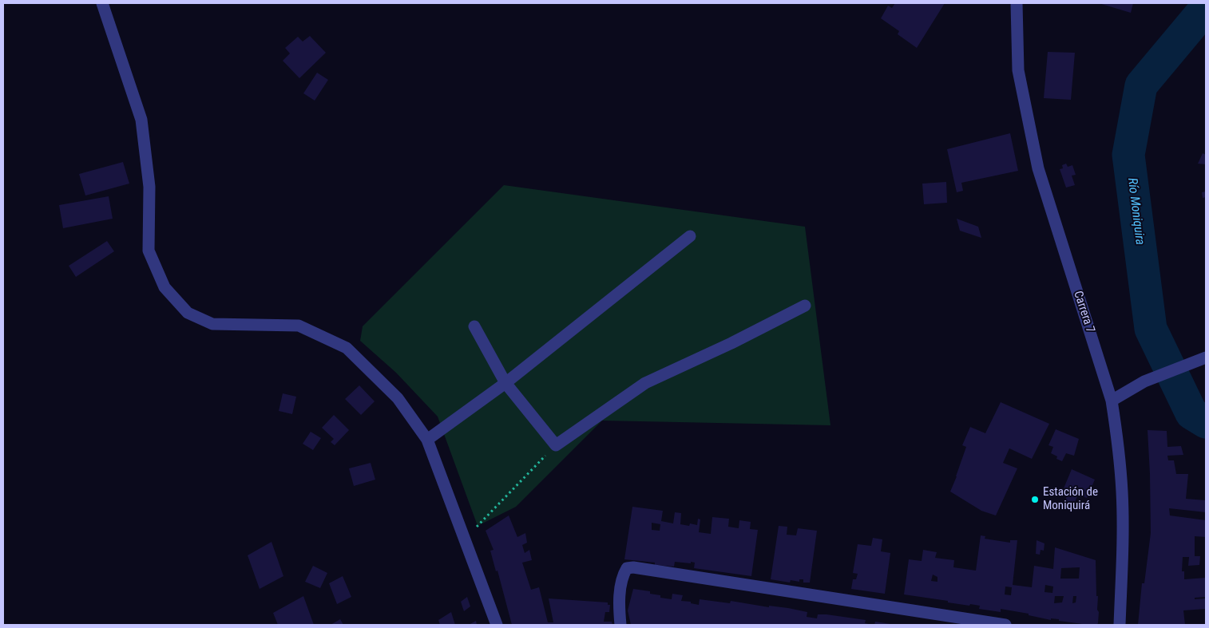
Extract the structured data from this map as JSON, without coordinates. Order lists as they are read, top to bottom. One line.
{"streets":{"street":["Carrera 7"]},"water":["Río Moniquira"],"places":["Estación de Moniquirá"]}
